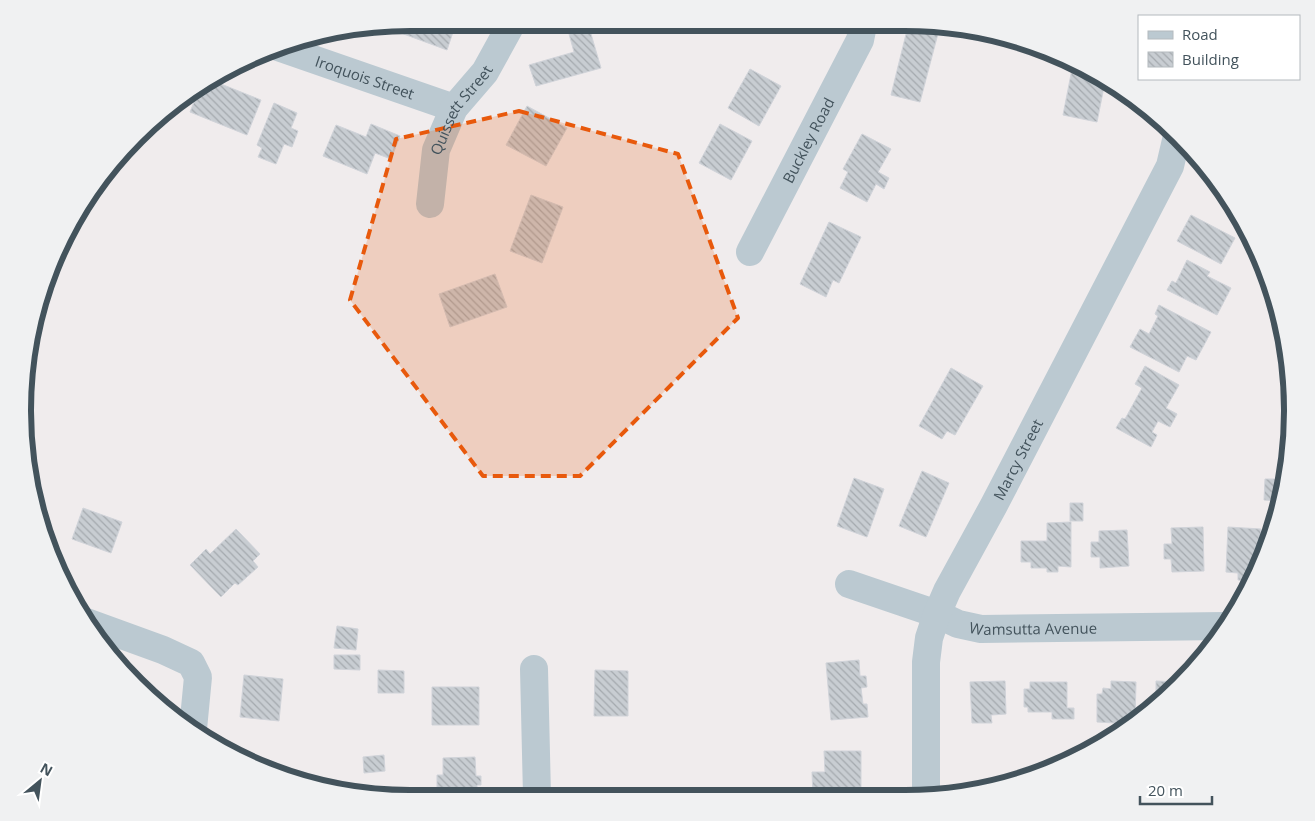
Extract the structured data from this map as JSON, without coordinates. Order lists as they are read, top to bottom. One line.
{"streets":{"street":["Iroquois Street","Quissett Street","Buckley Road","Marcy Street","Wamsutta Avenue"]},"crossings":[["Iroquois Street","Quissett Street"],["Marcy Street","Wamsutta Avenue"]],"legend":["Road","Building"],"scale_bar":"20 m","north":"top right"}
